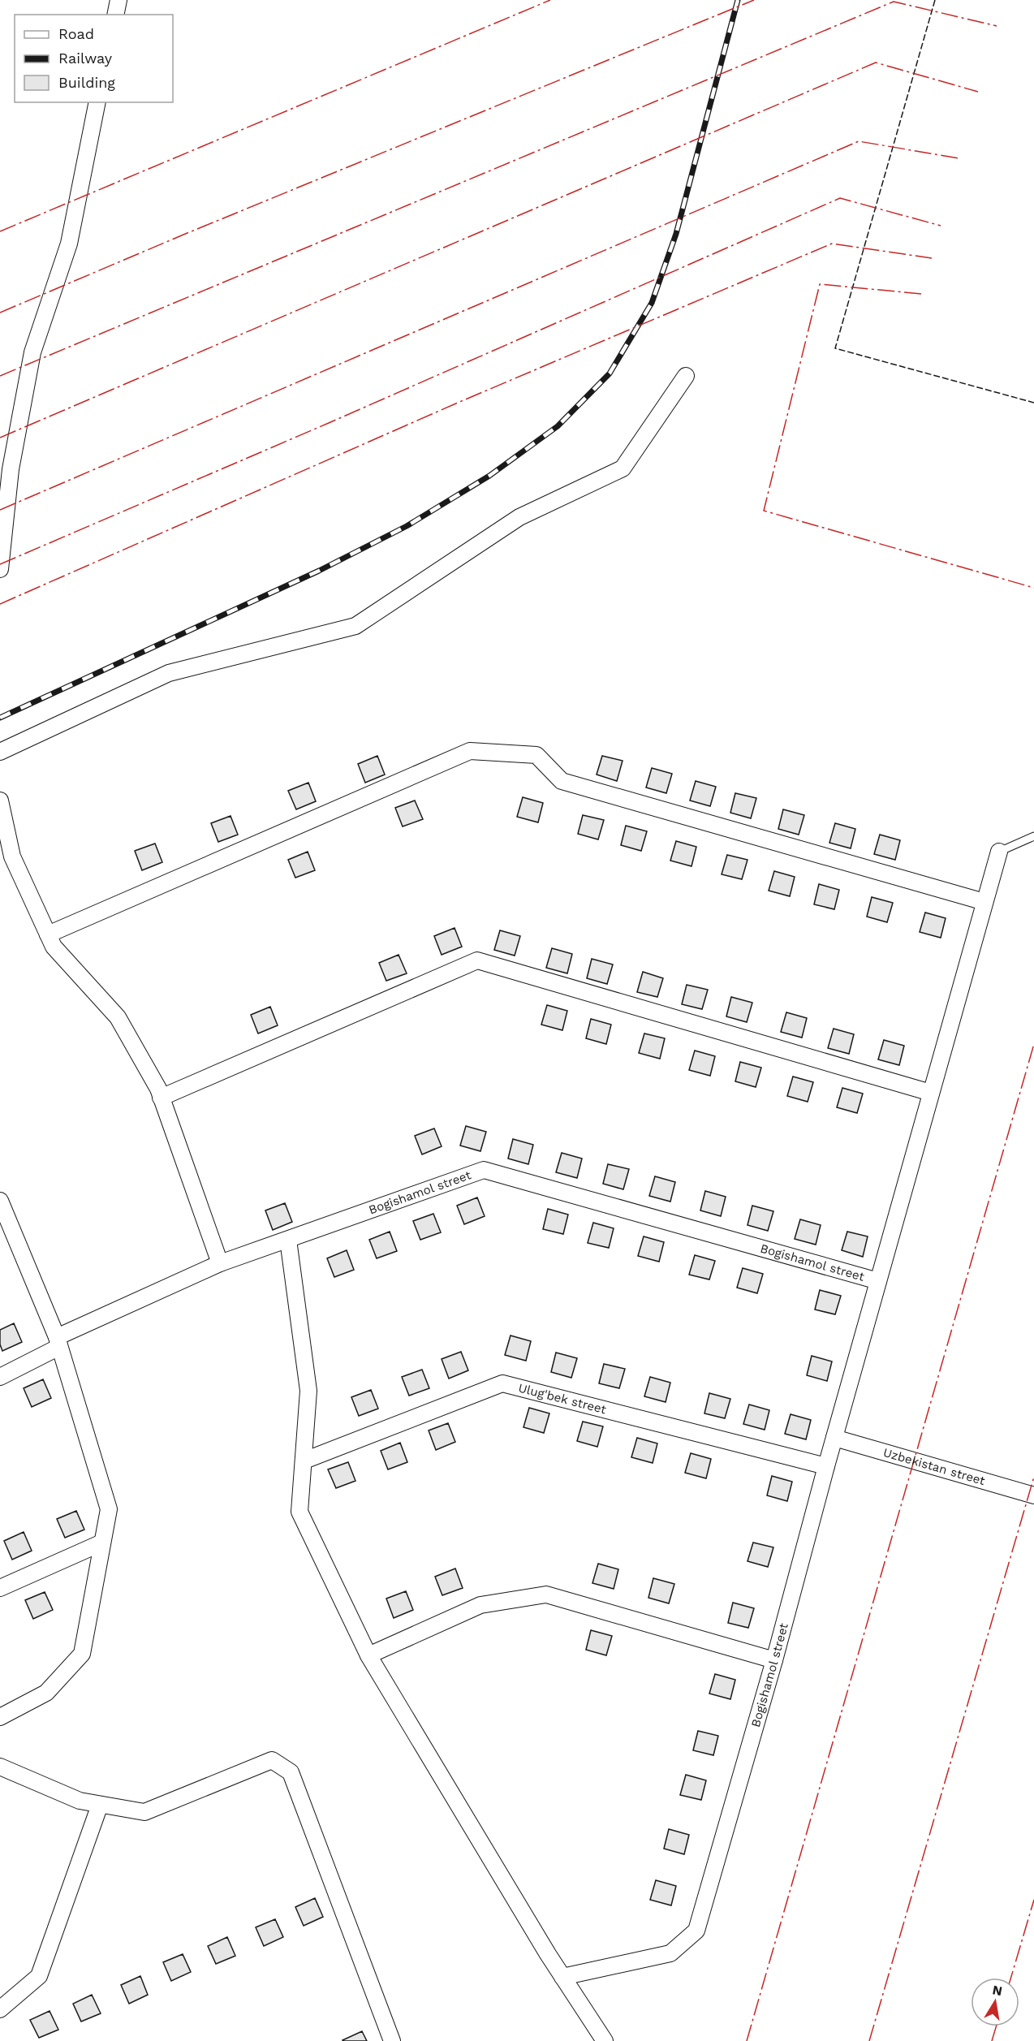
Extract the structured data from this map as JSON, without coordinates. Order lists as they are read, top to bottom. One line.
{"streets":{"street":["Bogishamol street","Ulug'bek street","Uzbekistan street"]},"crossings":[["Bogishamol street","Ulug'bek street"],["Bogishamol street","Uzbekistan street"]],"legend":["Road","Railway","Building"],"north":"top"}
